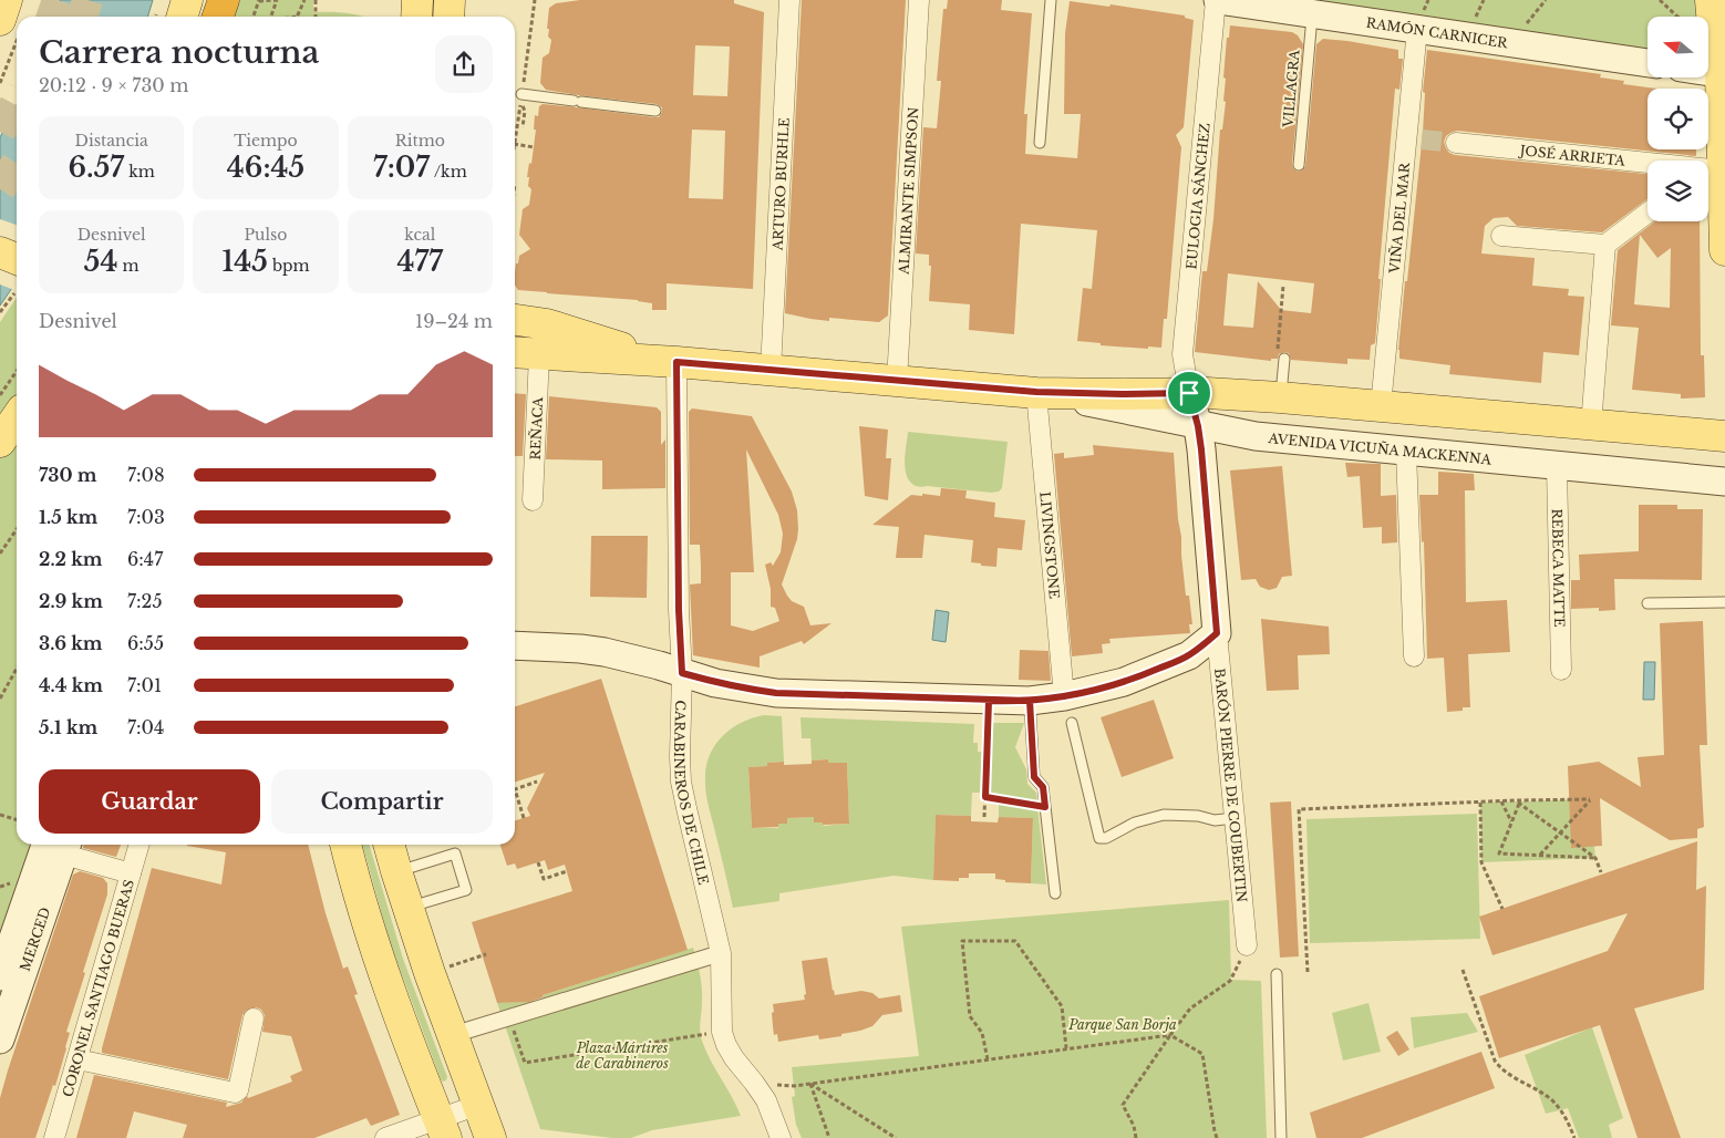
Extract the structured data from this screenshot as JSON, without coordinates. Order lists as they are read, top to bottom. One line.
{"streets":{"main road":["RAMÓN CARNICER","AVENIDA VICUÑA MACKENNA","BARÓN PIERRE DE COUBERTIN","MERCED"],"street":["JOSÉ ARRIETA","ARTURO BURHLE","ALMIRANTE SIMPSON","EULOGIA SÁNCHEZ","VIÑA DEL MAR","REÑACA","LIVINGSTONE","REBECA MATTE","CARABINEROS DE CHILE","CORONEL SANTIAGO BUERAS"],"lane":["VILLAGRA"]},"crossings":[["RAMÓN CARNICER","VILLAGRA"],["RAMÓN CARNICER","EULOGIA SÁNCHEZ"],["RAMÓN CARNICER","VIÑA DEL MAR"],["ARTURO BURHLE","AVENIDA VICUÑA MACKENNA"],["ALMIRANTE SIMPSON","AVENIDA VICUÑA MACKENNA"],["EULOGIA SÁNCHEZ","AVENIDA VICUÑA MACKENNA"],["EULOGIA SÁNCHEZ","BARÓN PIERRE DE COUBERTIN"],["VIÑA DEL MAR","AVENIDA VICUÑA MACKENNA"],["REÑACA","AVENIDA VICUÑA MACKENNA"],["AVENIDA VICUÑA MACKENNA","LIVINGSTONE"],["AVENIDA VICUÑA MACKENNA","REBECA MATTE"],["AVENIDA VICUÑA MACKENNA","BARÓN PIERRE DE COUBERTIN"],["AVENIDA VICUÑA MACKENNA","CARABINEROS DE CHILE"]],"parks":["Parque San Borja","Plaza Mártires de Carabineros"],"north":"left","page":{"heading":["Carrera nocturna","20:12 · 9 × 730 m"],"stats":[["Distancia","6.57 km"],["Tiempo","46:45"],["Ritmo","7:07 /km"],["Desnivel","54 m"],["Pulso","145 bpm"],["kcal","477"]],"chart":["Desnivel","19–24 m"],"list":[{"name":"730 m","note":"7:08"},{"name":"1.5 km","note":"7:03"},{"name":"2.2 km","note":"6:47"},{"name":"2.9 km","note":"7:25"},{"name":"3.6 km","note":"6:55"},{"name":"4.4 km","note":"7:01"},{"name":"5.1 km","note":"7:04"}],"buttons":["Guardar","Compartir"]}}
